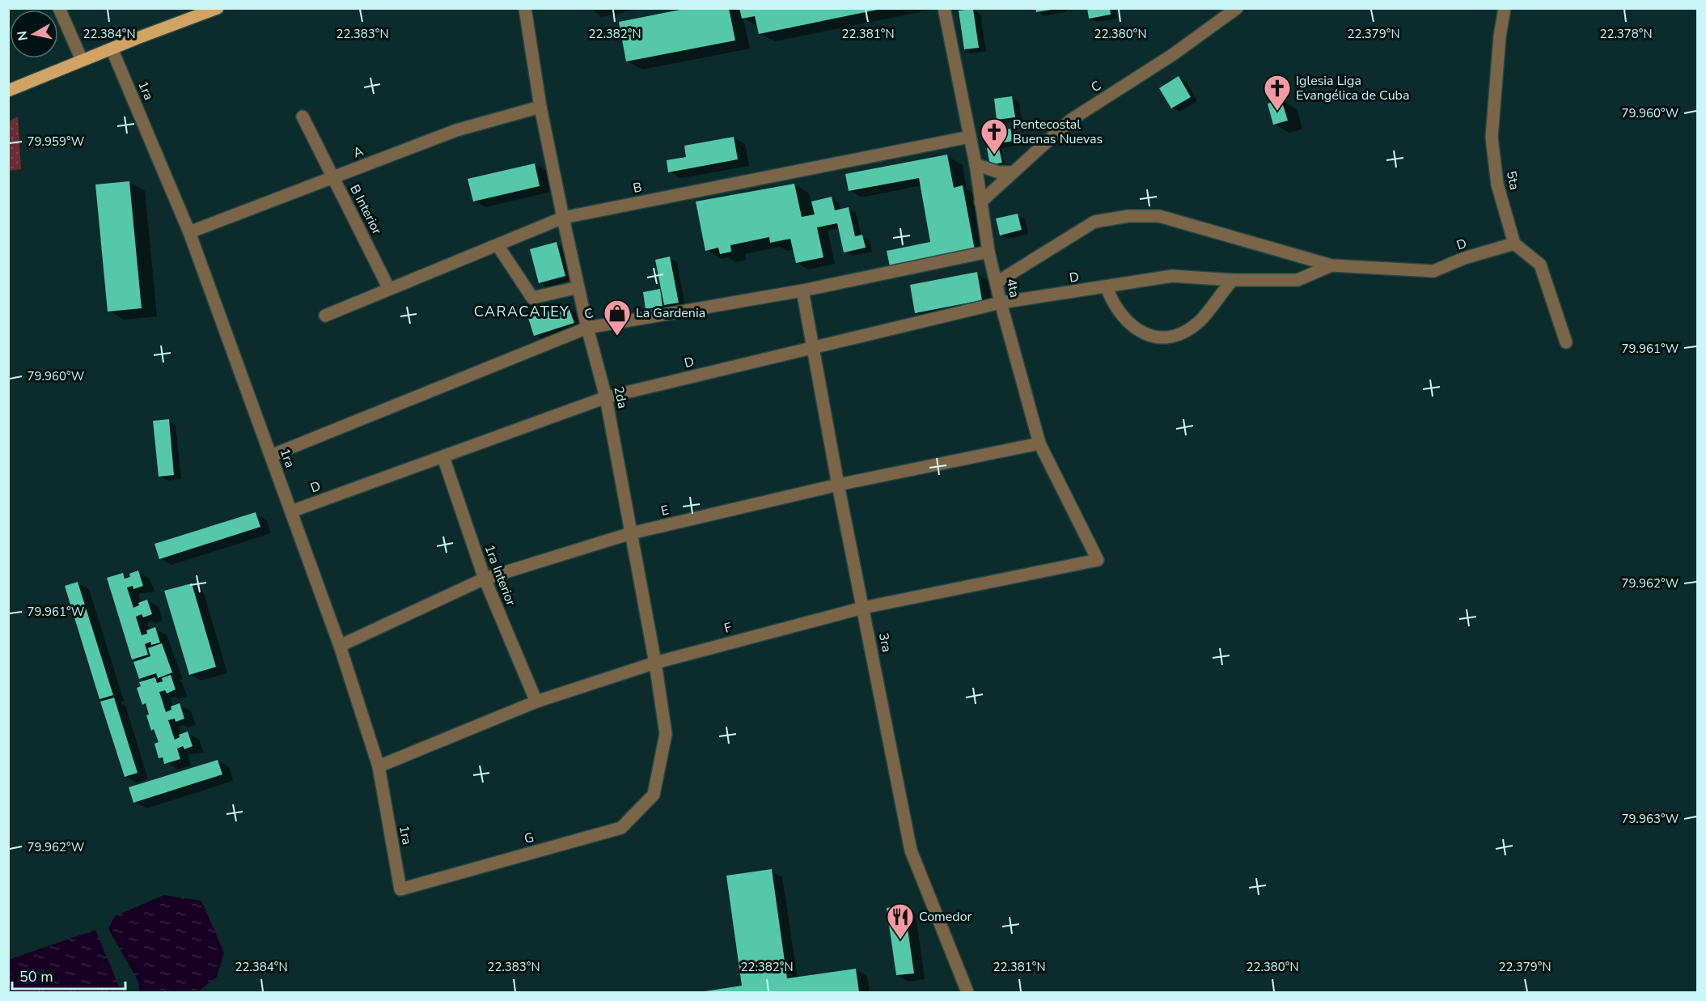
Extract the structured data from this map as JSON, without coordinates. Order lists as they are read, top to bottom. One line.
{"streets":{"street":["C","1ra","A","5ta","B","B Interior","D","4ta","2da","E","1ra Interior","F","3ra","G"]},"crossings":[["C","1ra"],["C","4ta"],["C","2da"],["C","3ra"],["1ra","A"],["1ra","D"],["1ra","E"],["1ra","F"],["1ra","G"],["A","B Interior"],["A","2da"],["5ta","D"],["B","B Interior"],["B","4ta"],["B","2da"],["D","4ta"],["D","2da"],["D","1ra Interior"],["D","3ra"],["4ta","E"],["4ta","F"],["2da","E"],["2da","F"],["2da","G"],["E","1ra Interior"],["E","3ra"],["1ra Interior","F"],["F","3ra"]],"districts":["CARACATEY"],"places":{"church":["Iglesia Liga Evangélica de Cuba","Pentecostal Buenas Nuevas"],"shop":["La Gardenia"],"restaurant":["Comedor"]},"scale_bar":"50 m","north":"left","coordinates":["22.384°N","22.383°N","22.382°N","22.381°N","22.380°N","22.379°N","22.378°N","79.960°W","79.959°W","79.961°W","79.962°W","79.963°W"]}
